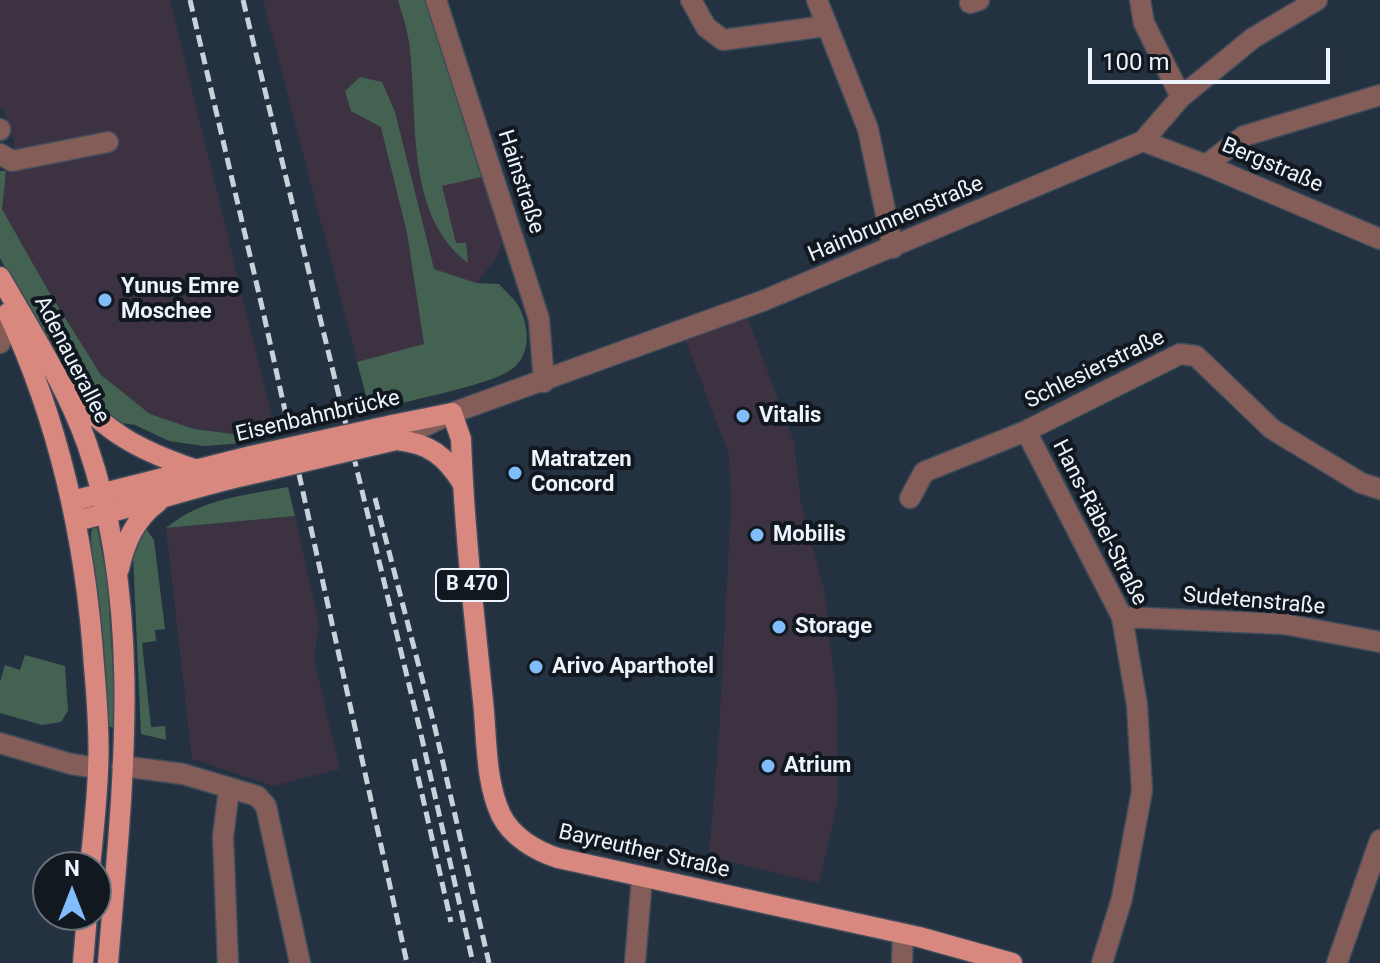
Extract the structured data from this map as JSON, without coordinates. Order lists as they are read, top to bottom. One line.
{"streets":{"main road":["Adenauerallee","Eisenbahnbrücke","B 470","Bayreuther Straße"],"street":["Bergstraße","Hainstraße","Hainbrunnenstraße","Schlesierstraße","Hans-Räbel-Straße","Sudetenstraße"]},"crossings":[["Bergstraße","Hainbrunnenstraße"],["Hainstraße","Hainbrunnenstraße"],["Hainbrunnenstraße","Eisenbahnbrücke"],["Hainbrunnenstraße","Bayreuther Straße"],["Adenauerallee","Eisenbahnbrücke"],["Schlesierstraße","Hans-Räbel-Straße"],["Eisenbahnbrücke","Bayreuther Straße"],["Hans-Räbel-Straße","Sudetenstraße"]],"places":["Yunus Emre Moschee","Vitalis","Matratzen Concord","Mobilis","Storage","Arivo Aparthotel","Atrium"],"scale_bar":"100 m","north":"top"}
